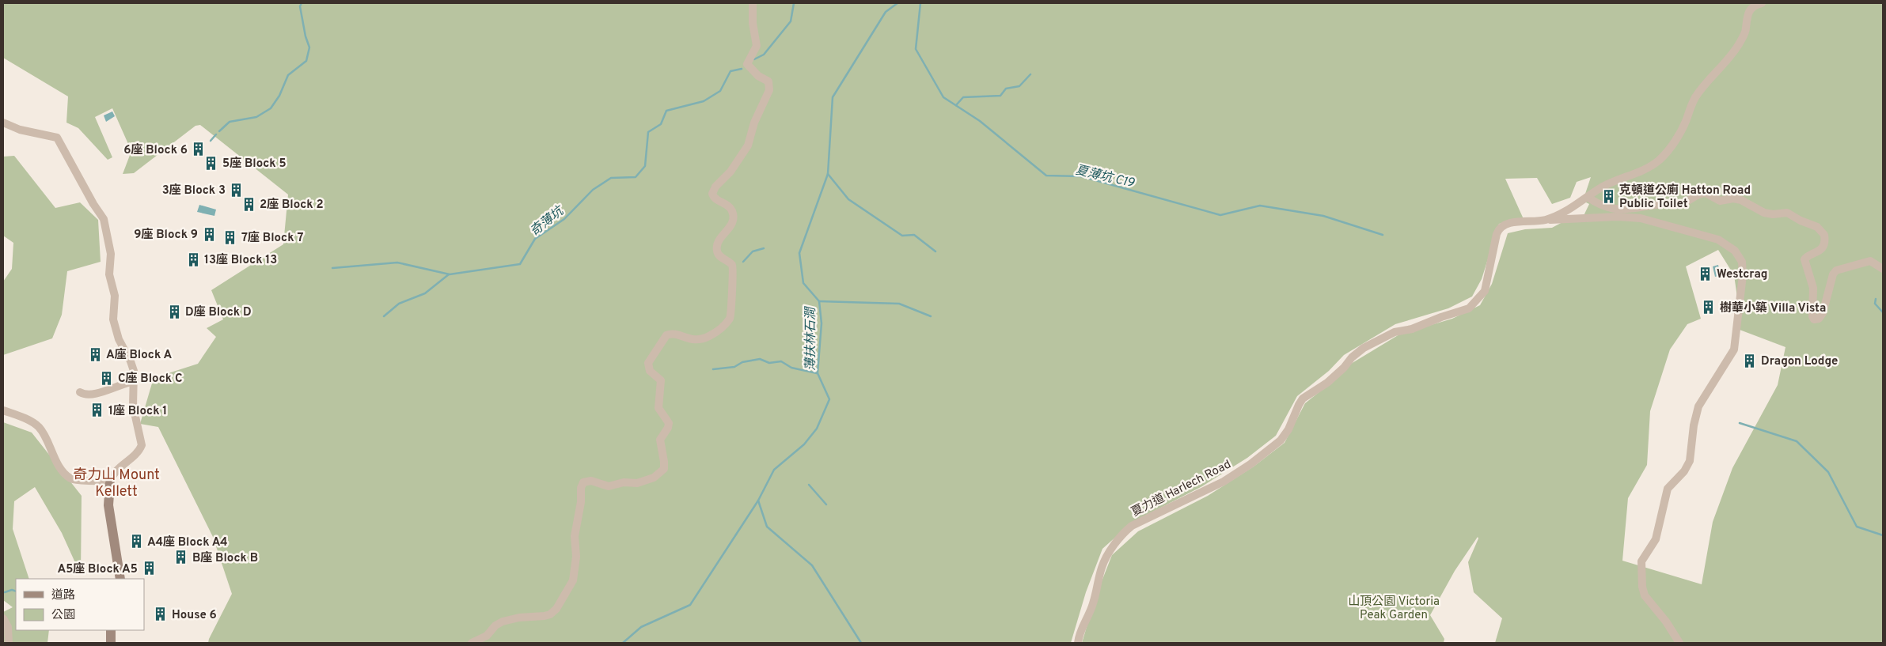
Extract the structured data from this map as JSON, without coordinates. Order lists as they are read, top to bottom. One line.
{"streets":{"street":["夏力道 Harlech Road"]},"districts":["奇力山 Mount Kellett"],"water":["夏薄坑 C19","奇薄坑","薄扶林石澗"],"parks":["山頂公園 Victoria Peak Garden"],"places":{"building":["6座 Block 6","5座 Block 5","3座 Block 3","克頓道公廁 Hatton Road Public Toilet","2座 Block 2","9座 Block 9","7座 Block 7","13座 Block 13","Westcrag","樹華小築 Villa Vista","D座 Block D","A座 Block A","Dragon Lodge","C座 Block C","1座 Block 1","A4座 Block A4","B座 Block B","A5座 Block A5","House 6"]},"legend":["道路","公園"]}
